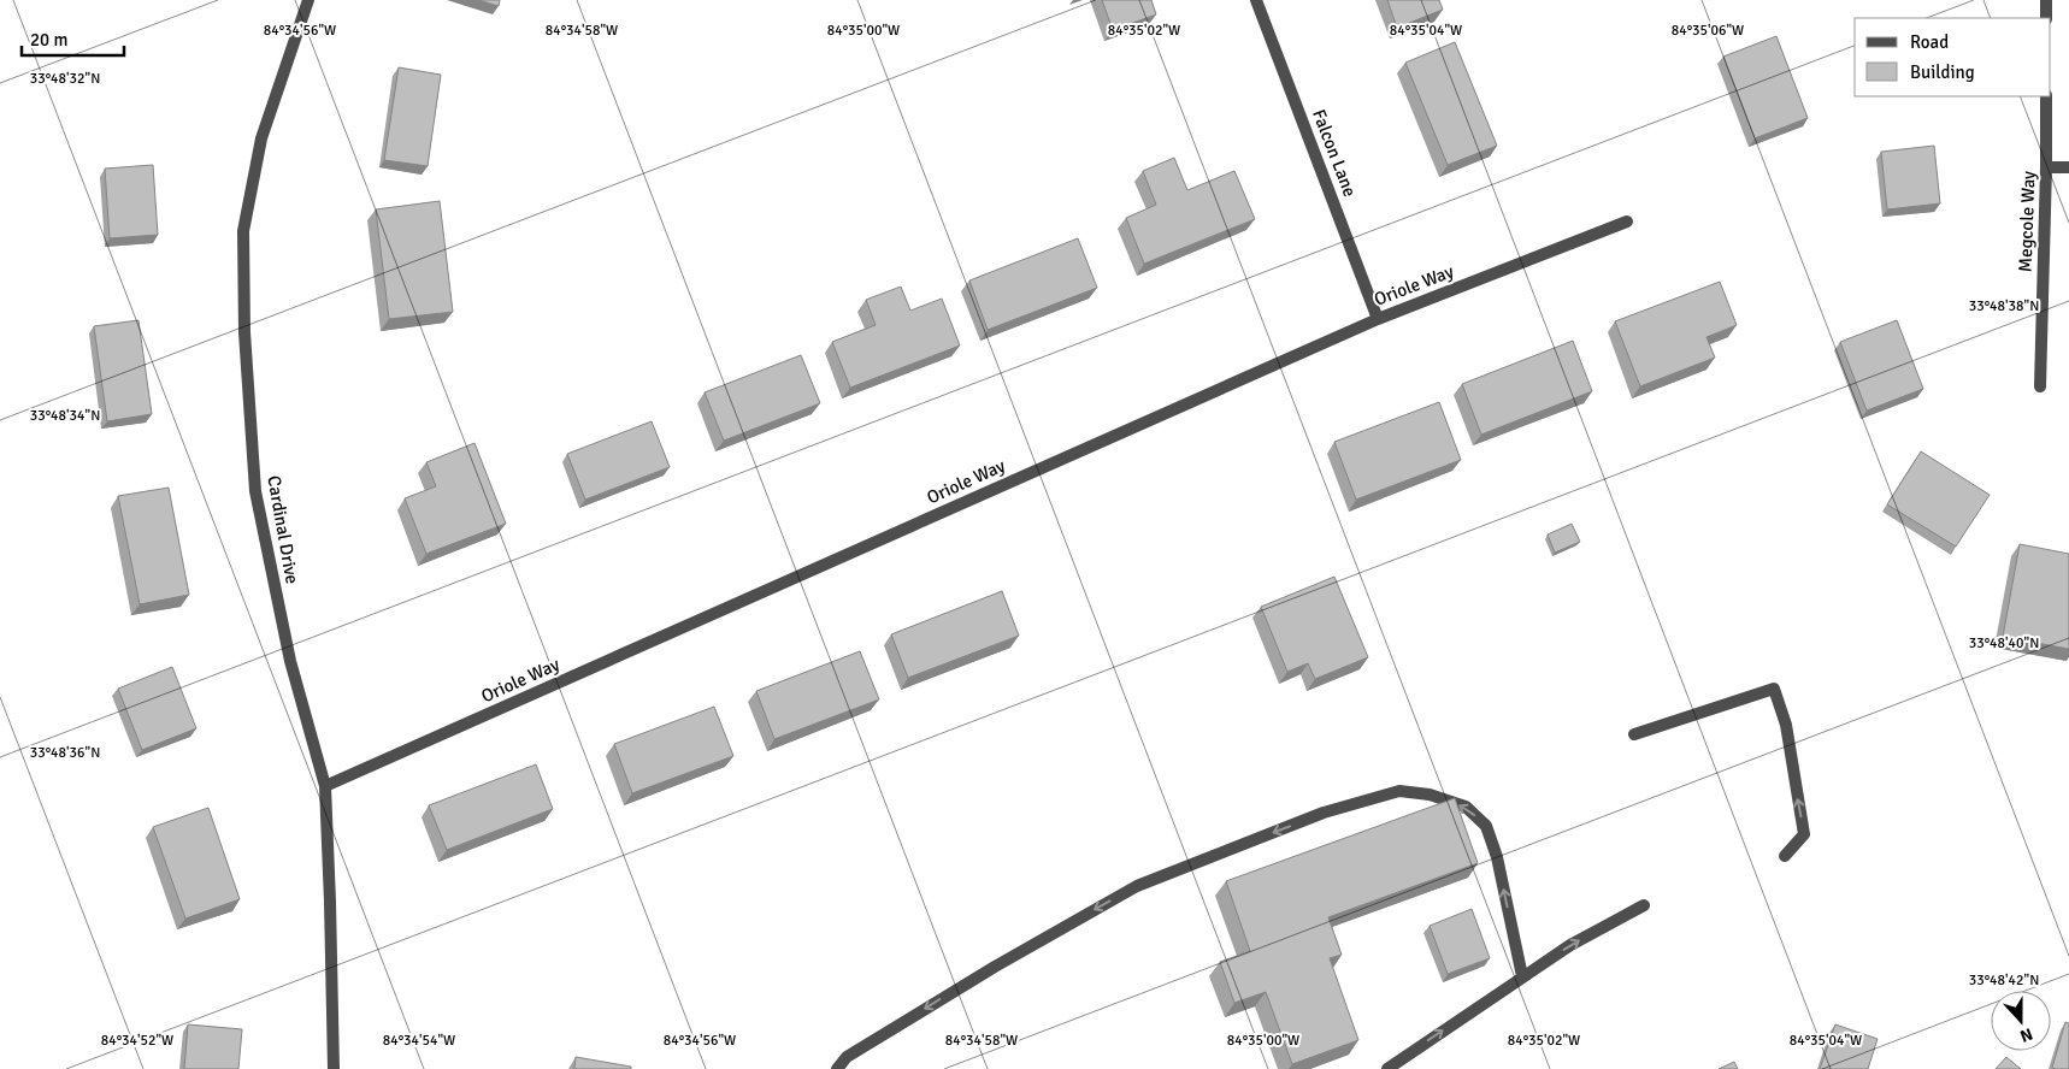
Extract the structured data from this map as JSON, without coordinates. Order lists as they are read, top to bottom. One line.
{"streets":{"street":["Falcon Lane","Megcole Way","Oriole Way","Cardinal Drive"]},"crossings":[["Falcon Lane","Oriole Way"],["Oriole Way","Cardinal Drive"]],"legend":["Road","Building"],"scale_bar":"20 m","north":"bottom","coordinates":["84°34'56\"W","84°34'58\"W","84°35'00\"W","84°35'02\"W","84°35'04\"W","84°35'06\"W","33°48'32\"N","33°48'38\"N","33°48'34\"N","33°48'40\"N","33°48'36\"N","33°48'42\"N","84°34'52\"W","84°34'54\"W"]}
